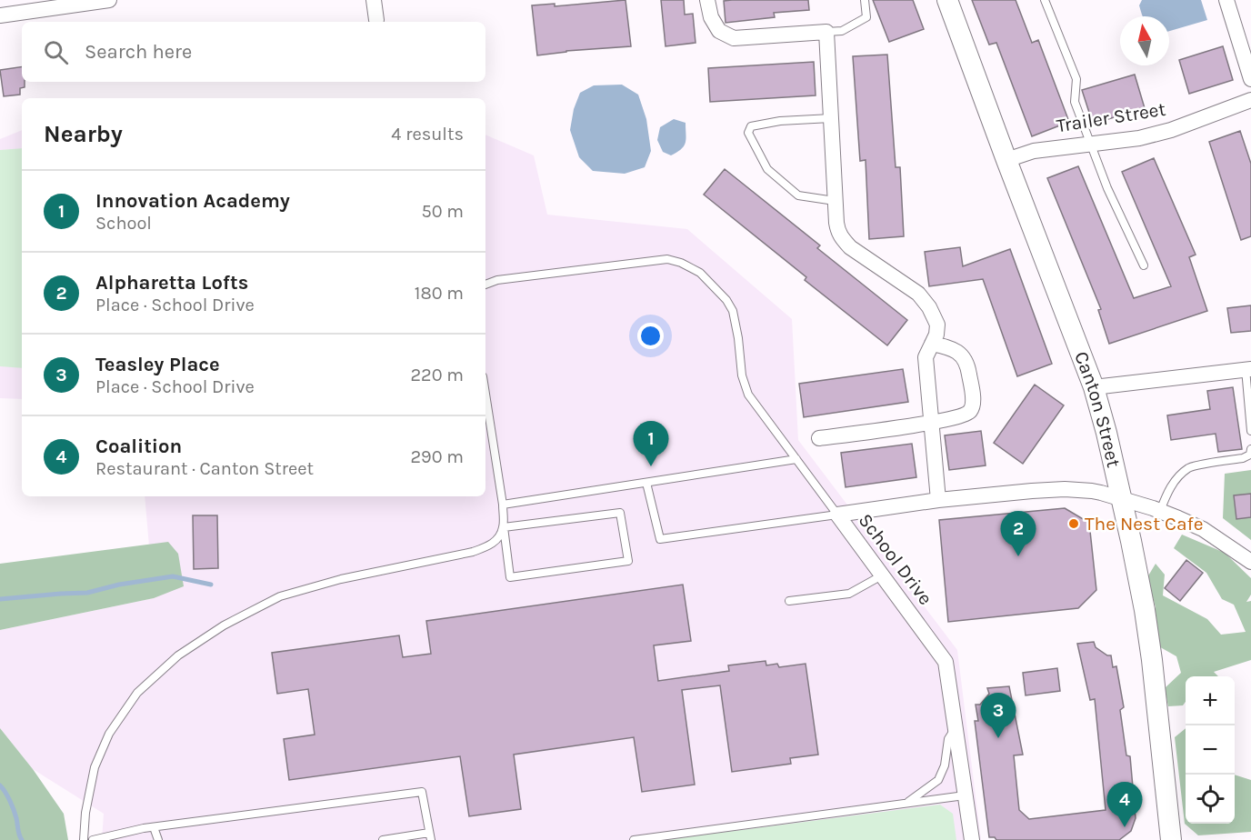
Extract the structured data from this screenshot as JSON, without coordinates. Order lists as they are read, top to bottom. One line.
{"streets":{"street":["Trailer Street","Canton Street","School Drive"]},"crossings":[["Trailer Street","Canton Street"],["Canton Street","School Drive"]],"places":["The Nest Cafe"],"north":"top","page":{"search":"Search here","heading":["Nearby","4 results"],"list":[{"mark":"1","name":"Innovation Academy","note":"School","value":"50 m"},{"mark":"2","name":"Alpharetta Lofts","note":"Place · School Drive","value":"180 m"},{"mark":"3","name":"Teasley Place","note":"Place · School Drive","value":"220 m"},{"mark":"4","name":"Coalition","note":"Restaurant · Canton Street","value":"290 m"}],"pins":["1","2","3","4"],"map_buttons":["+","−"]}}
